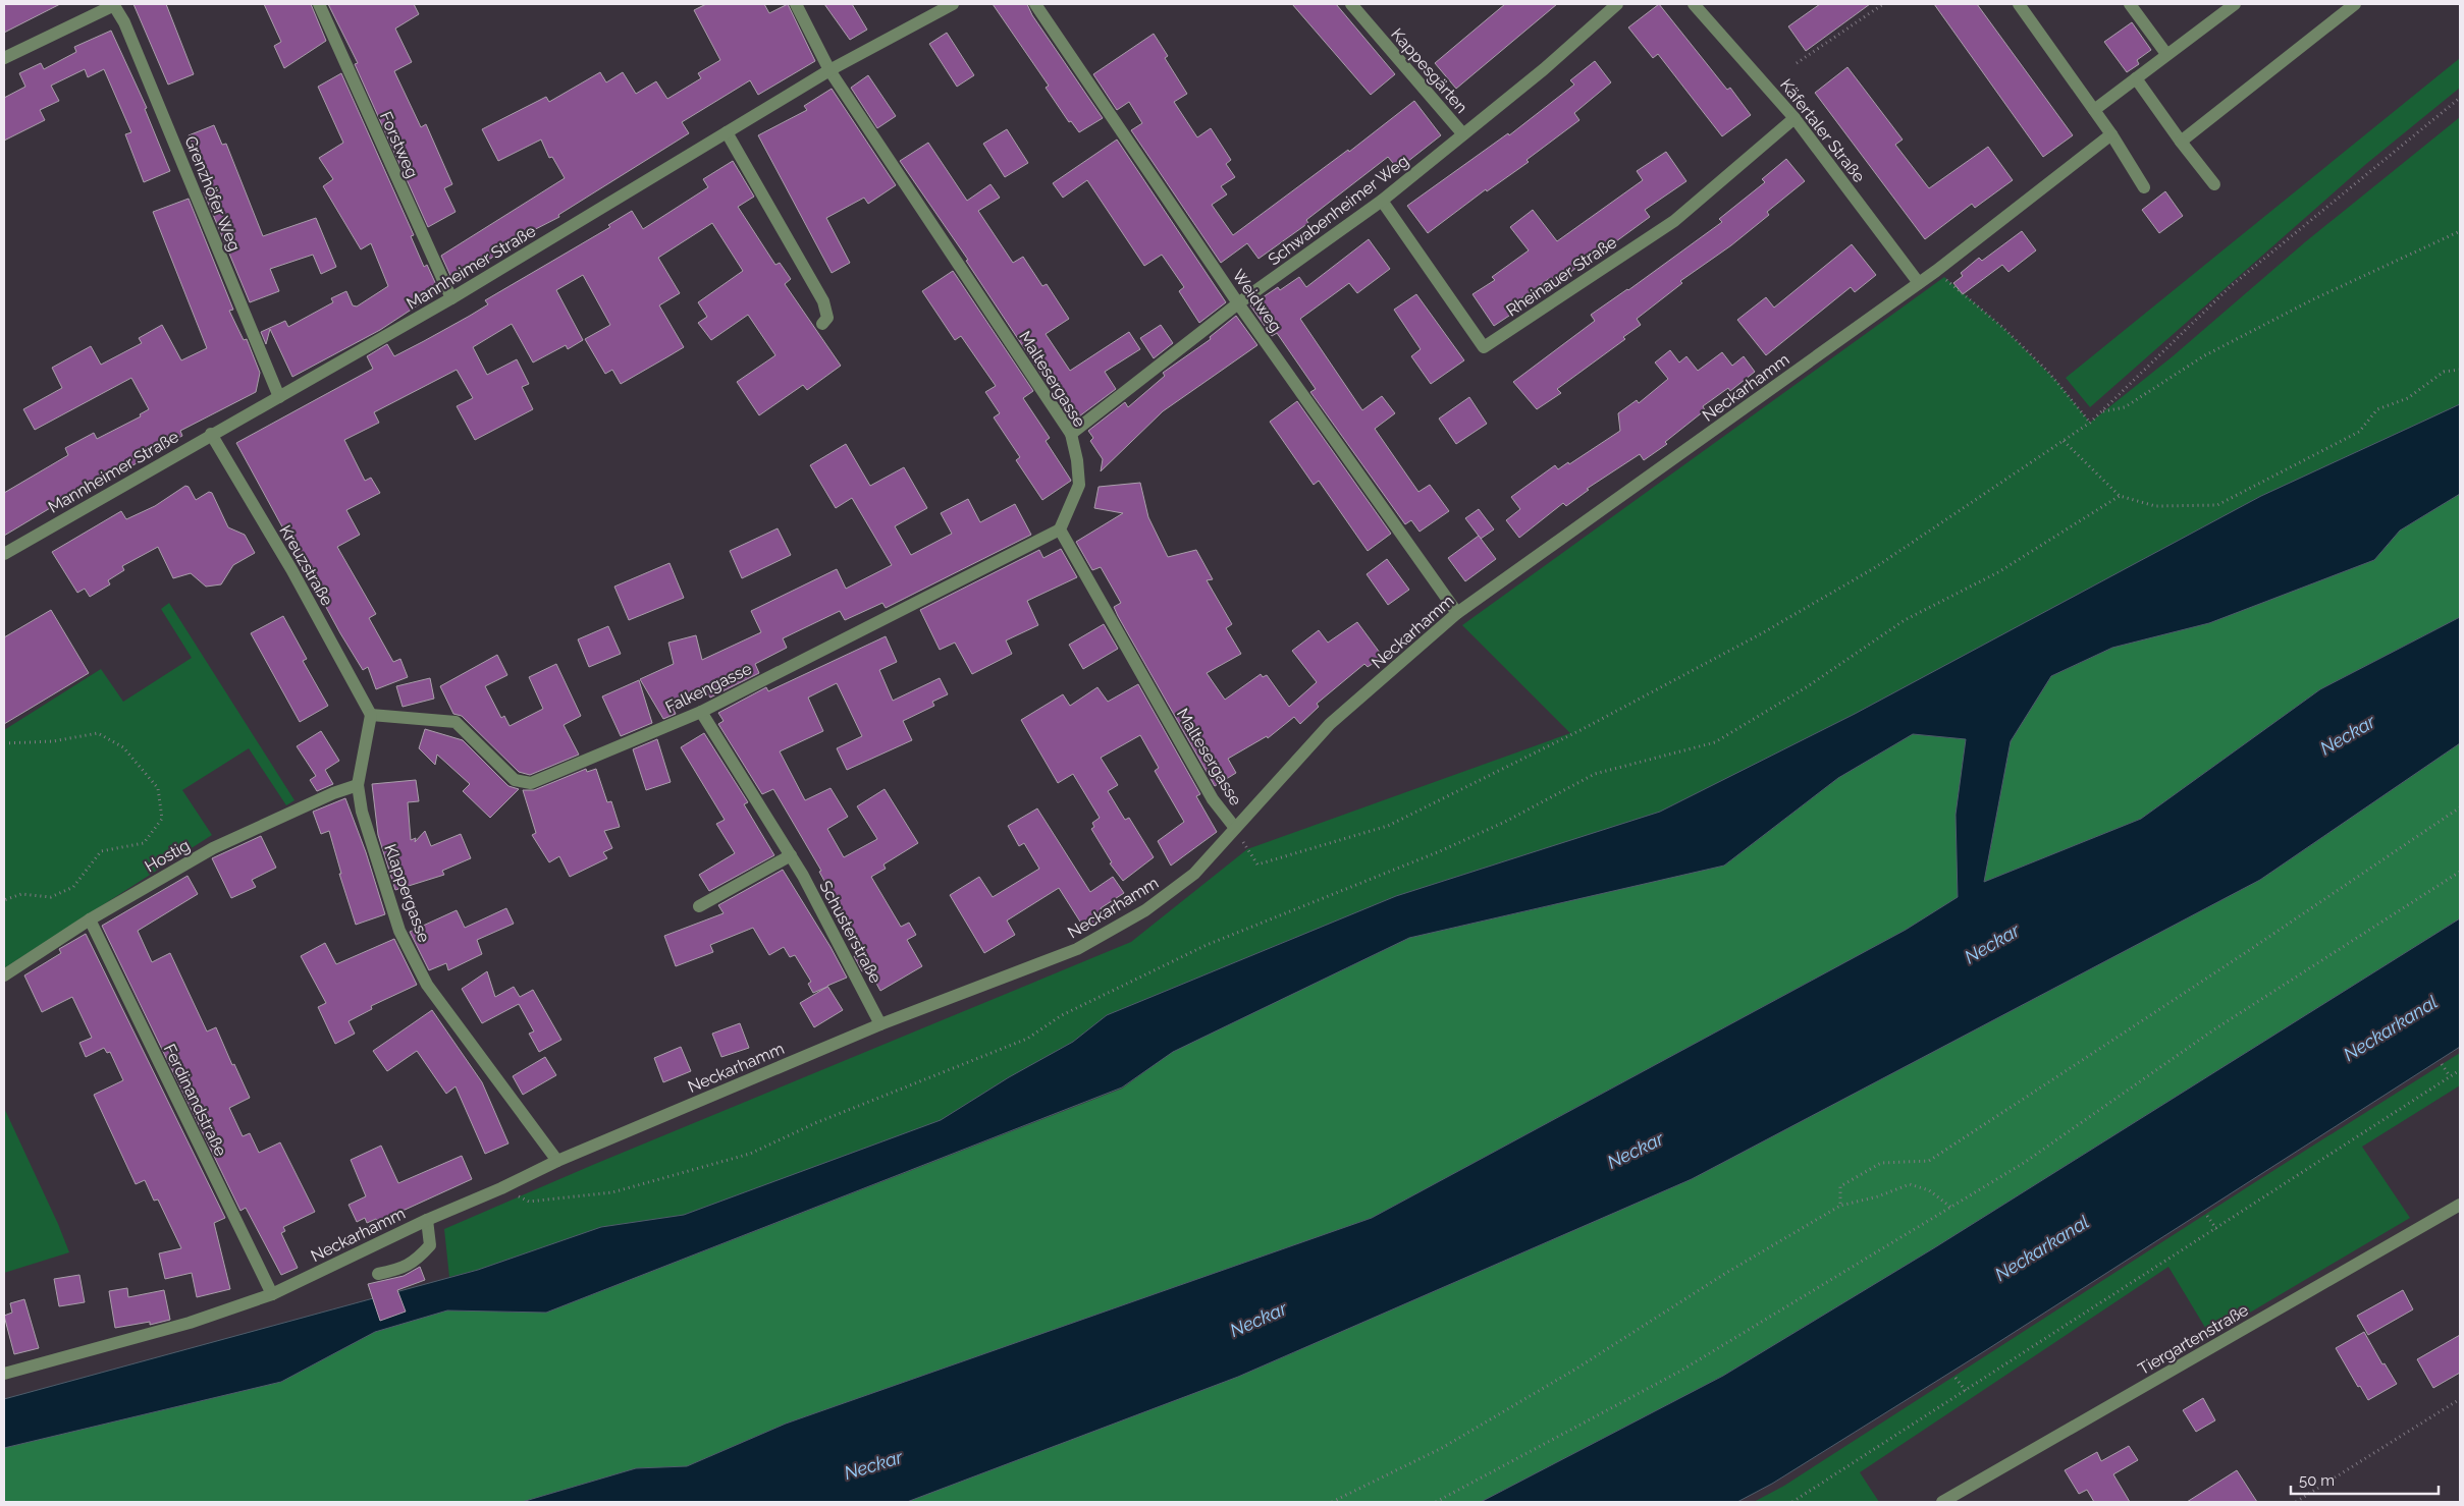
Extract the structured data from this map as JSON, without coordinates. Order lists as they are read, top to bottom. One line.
{"streets":{"street":["Kappesgärten","Käfertaler Straße","Forstweg","Grenzhöfer Weg","Schwabenheimer Weg","Mannheimer Straße","Rheinauer Straße","Weidweg","Maltesergasse","Neckarhamm","Kreuzstraße","Falkengasse","Hostig","Klappergasse","Schusterstraße","Ferdinandstraße","Tiergartenstraße"]},"crossings":[["Kappesgärten","Schwabenheimer Weg"],["Käfertaler Straße","Rheinauer Straße"],["Käfertaler Straße","Neckarhamm"],["Forstweg","Mannheimer Straße"],["Grenzhöfer Weg","Mannheimer Straße"],["Schwabenheimer Weg","Rheinauer Straße"],["Schwabenheimer Weg","Weidweg"],["Schwabenheimer Weg","Maltesergasse"],["Mannheimer Straße","Maltesergasse"],["Mannheimer Straße","Kreuzstraße"],["Weidweg","Neckarhamm"],["Maltesergasse","Neckarhamm"],["Maltesergasse","Falkengasse"],["Neckarhamm","Klappergasse"],["Neckarhamm","Schusterstraße"],["Neckarhamm","Ferdinandstraße"],["Kreuzstraße","Falkengasse"],["Kreuzstraße","Klappergasse"],["Falkengasse","Klappergasse"],["Falkengasse","Schusterstraße"],["Hostig","Klappergasse"],["Hostig","Ferdinandstraße"]],"water":["Neckar","Neckarkanal"],"scale_bar":"50 m"}
